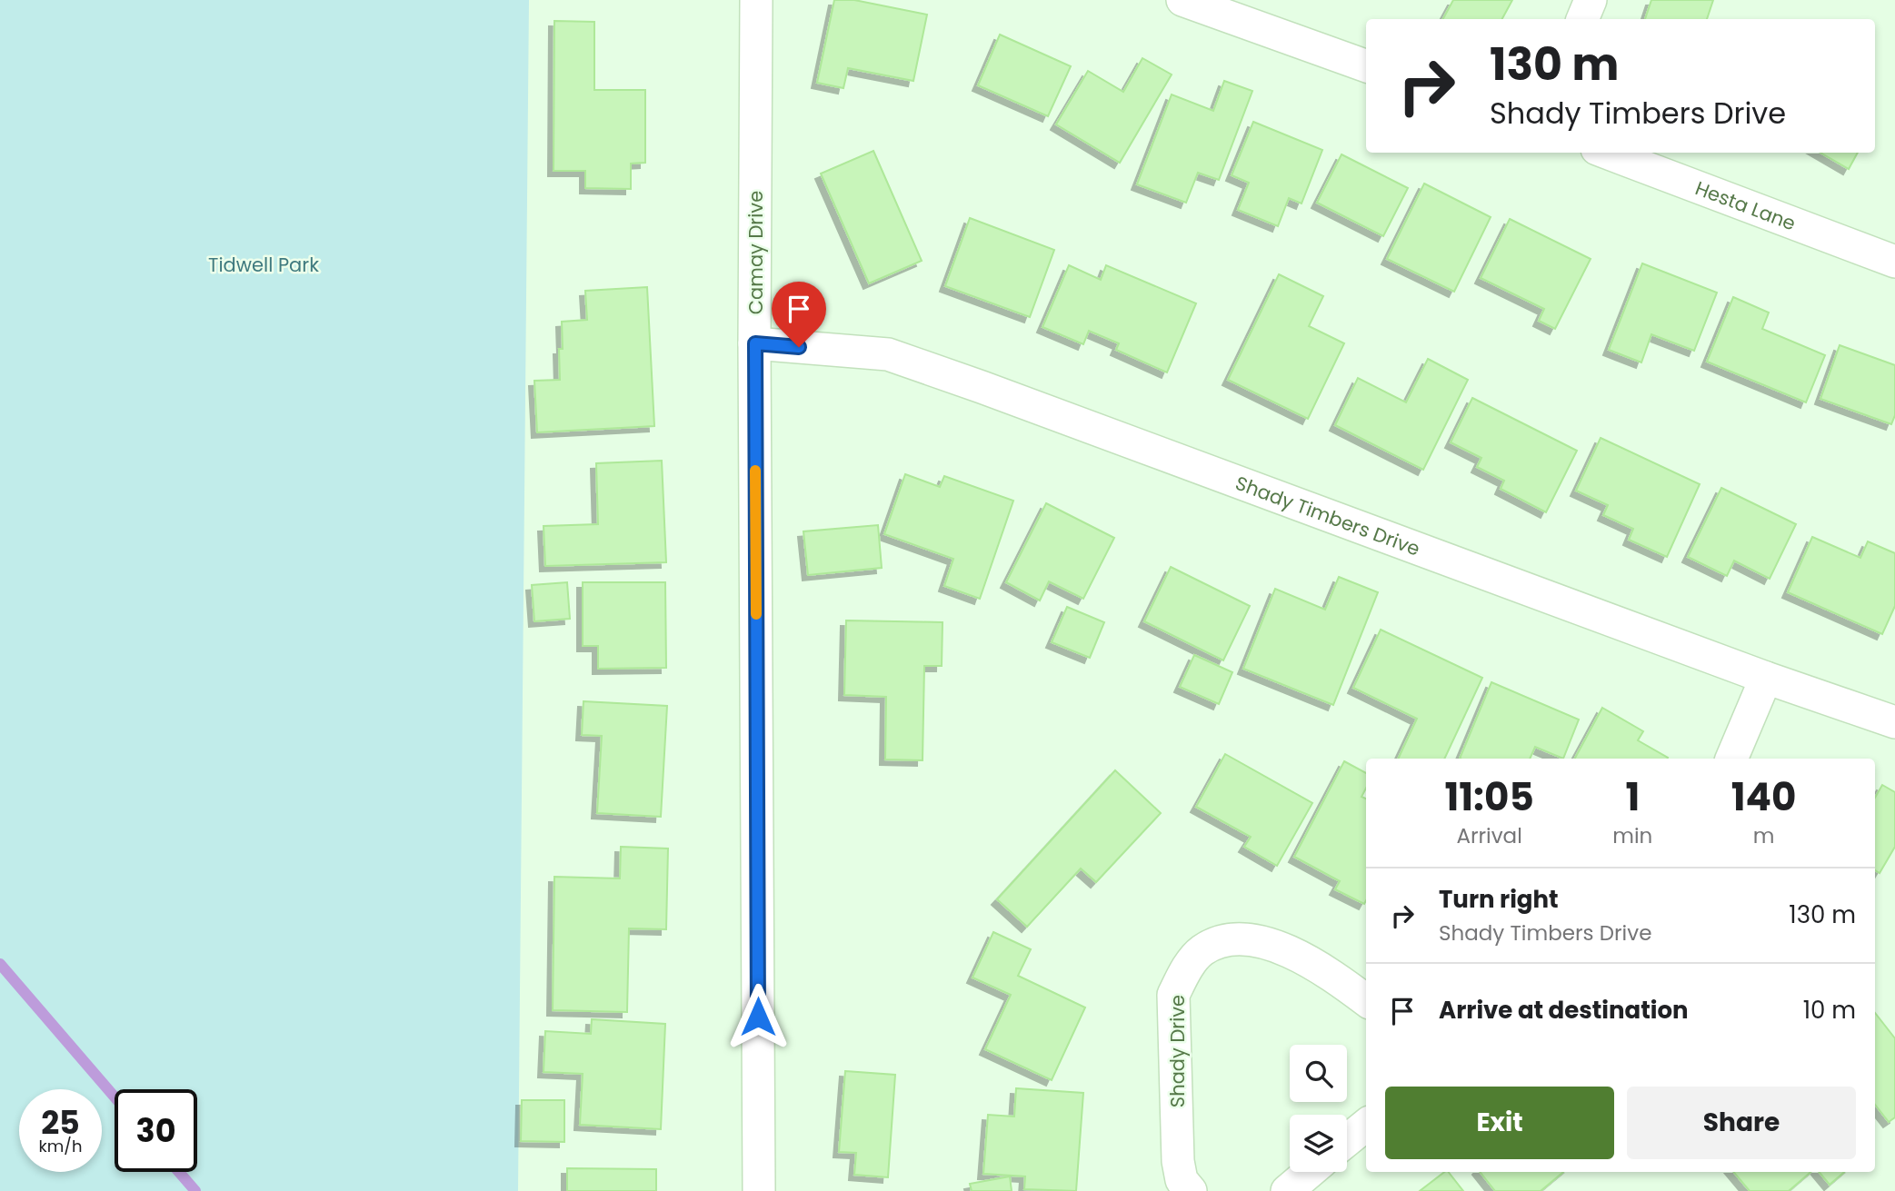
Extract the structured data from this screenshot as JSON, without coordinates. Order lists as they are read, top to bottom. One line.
{"streets":{"street":["Hesta Lane","Camay Drive","Shady Timbers Drive","Shady Drive"]},"crossings":[["Camay Drive","Shady Timbers Drive"]],"parks":["Tidwell Park"],"page":{"turn":["130 m","Shady Timbers Drive"],"eta":["11:05","Arrival","1","min","140","m"],"list":[{"name":"Turn right","note":"Shady Timbers Drive","value":"130 m"},{"name":"Arrive at destination","value":"10 m"}],"buttons":["Exit","Share"],"speed":"25 km/h","limit":"30"}}
